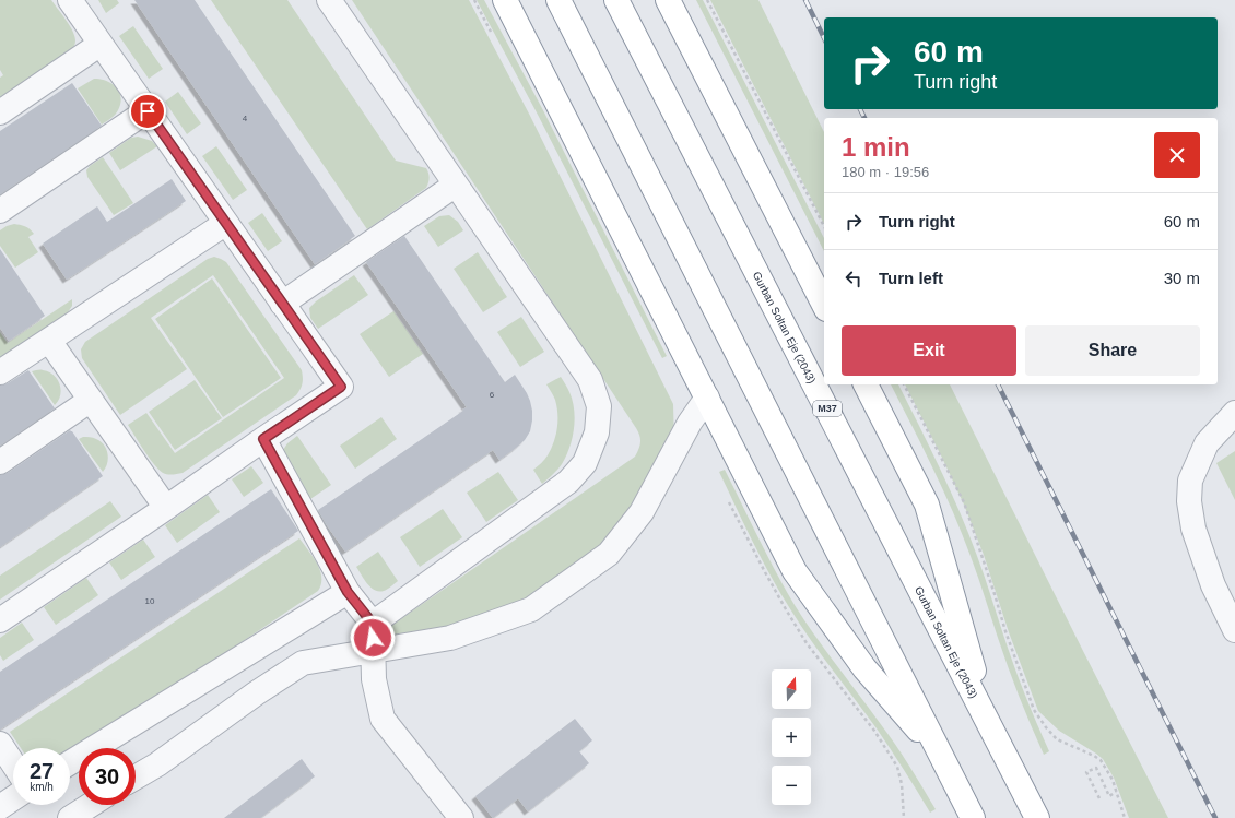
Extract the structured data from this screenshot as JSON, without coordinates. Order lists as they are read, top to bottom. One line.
{"streets":{"highway":["Gurban Soltan Eje (2043)","M37"]},"house_numbers":["4","6","10"],"north":"top","page":{"turn":["60 m","Turn right"],"heading":["1 min","180 m · 19:56"],"list":[{"name":"Turn right","value":"60 m"},{"name":"Turn left","value":"30 m"}],"buttons":["Exit","Share"],"map_buttons":["+","−"],"speed":"27 km/h","limit":"30"}}
